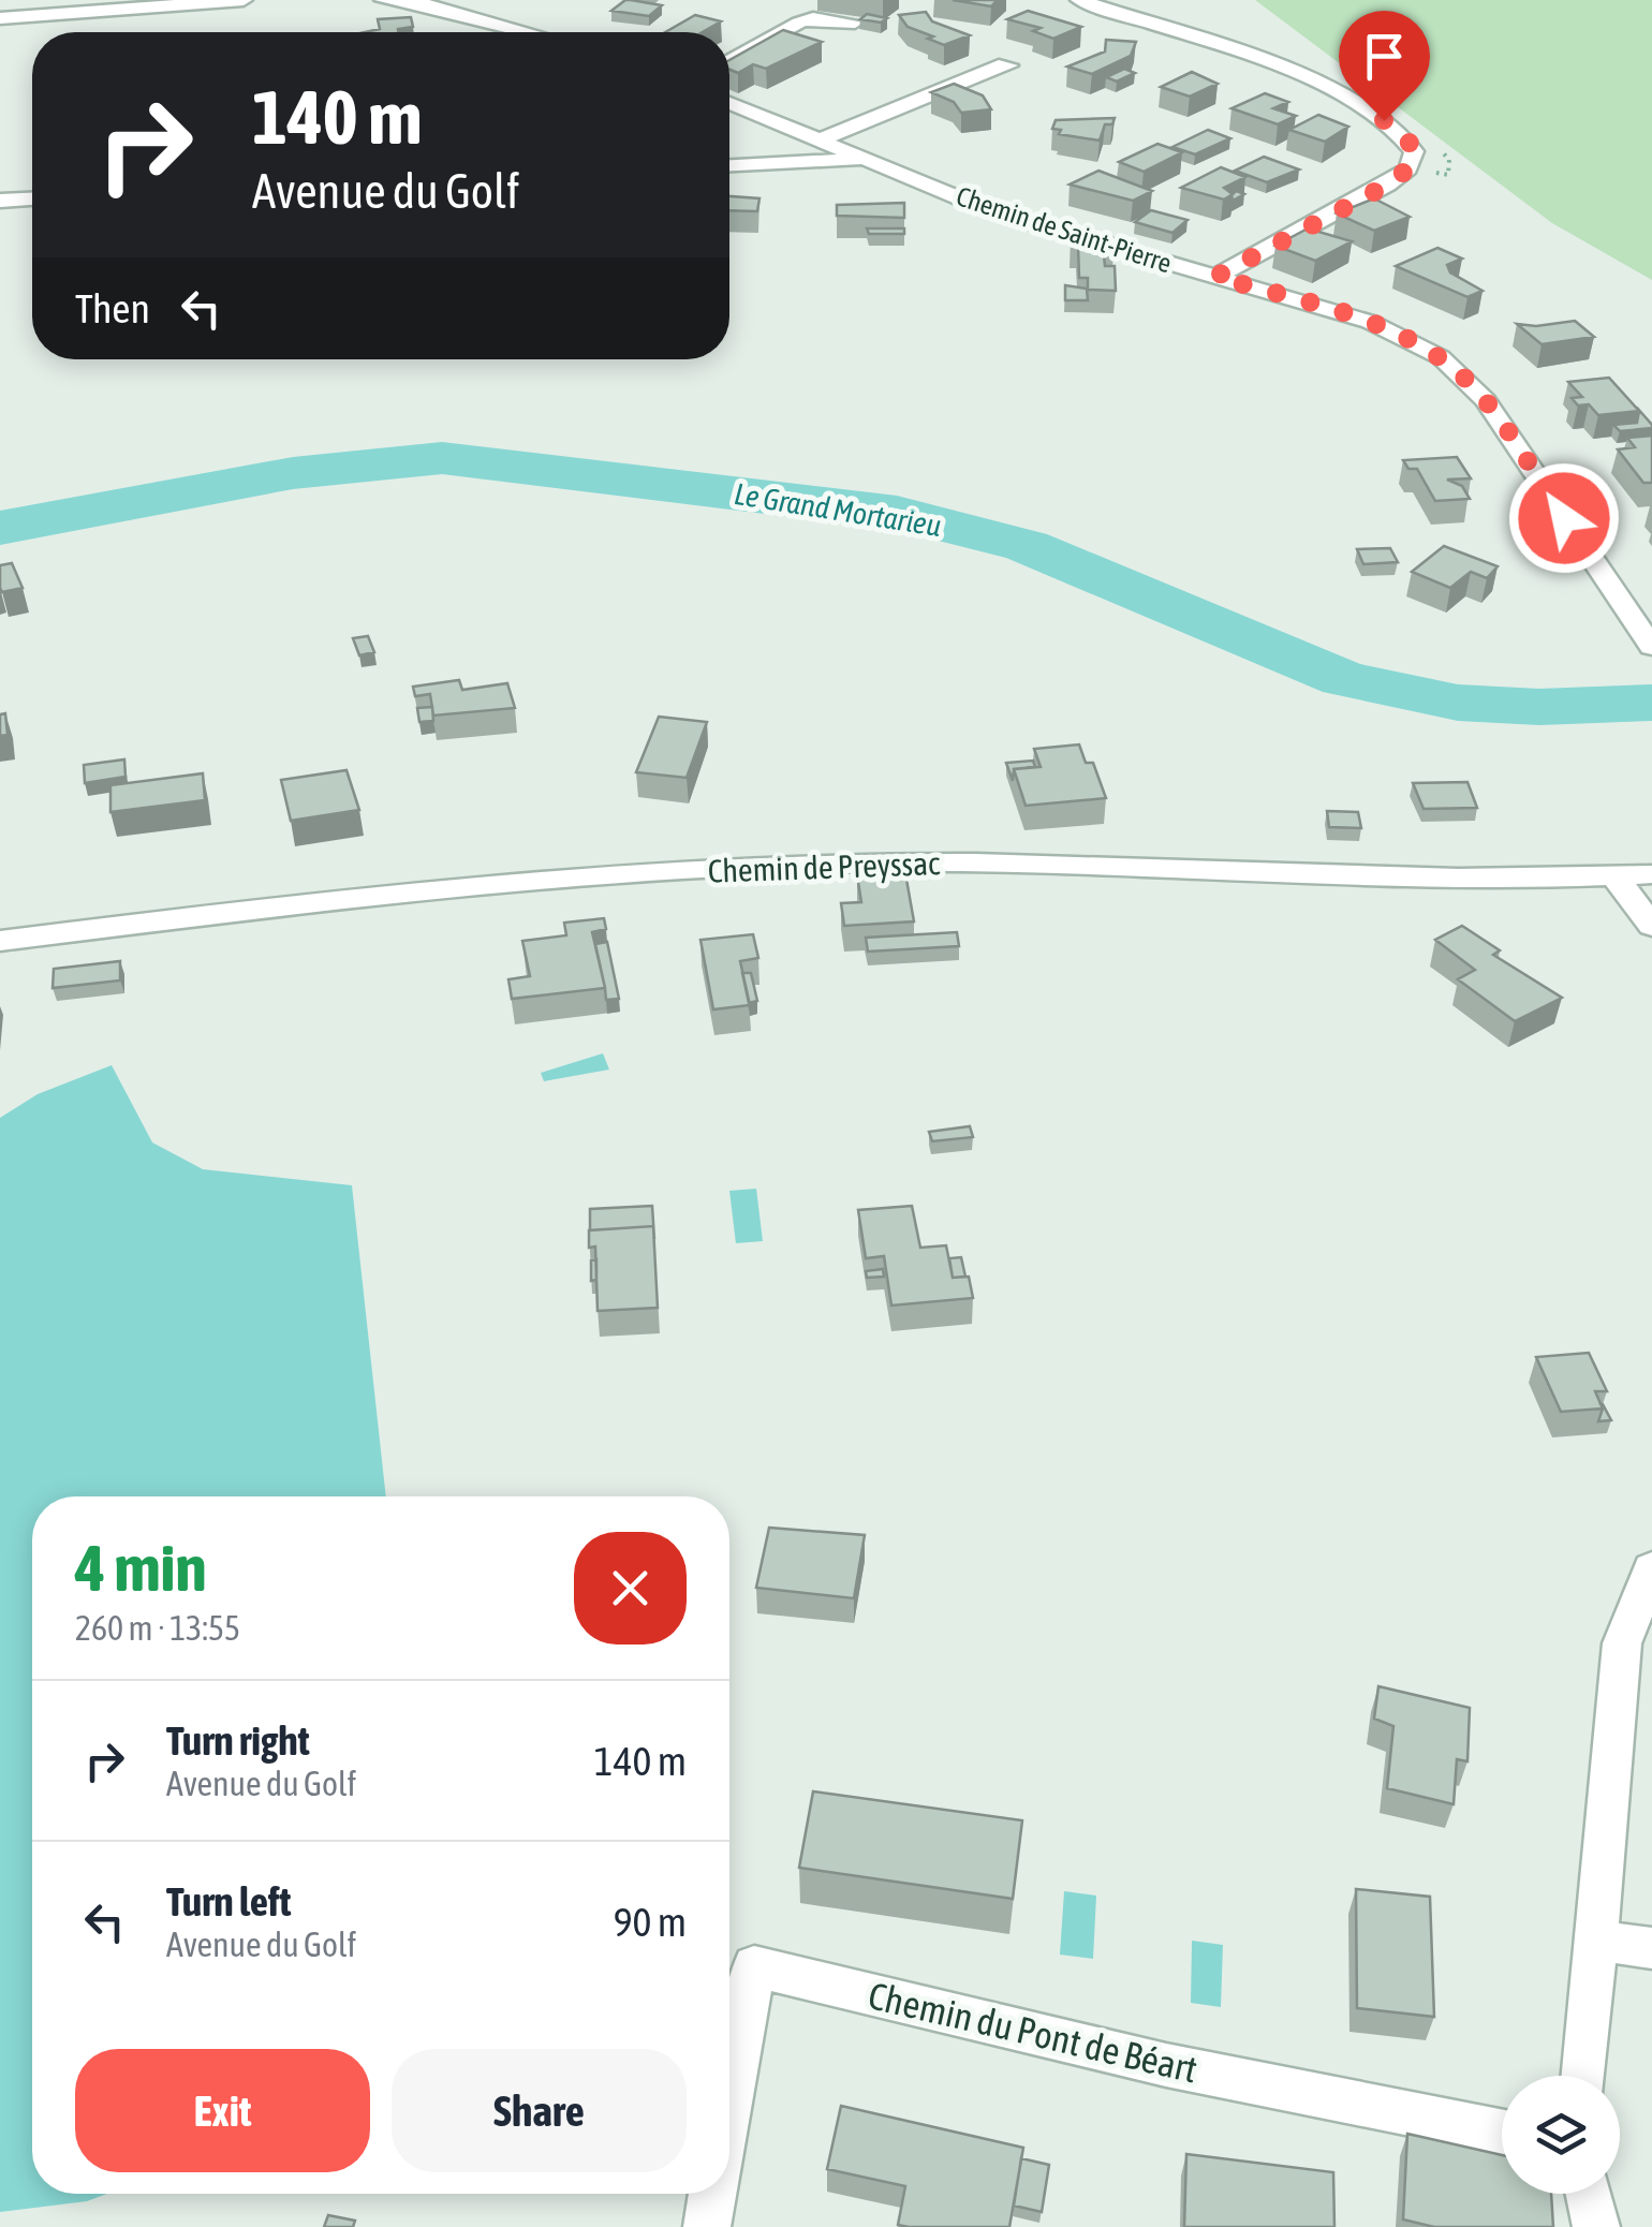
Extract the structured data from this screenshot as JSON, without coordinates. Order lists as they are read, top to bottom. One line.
{"streets":{"street":["Chemin de Saint-Pierre","Chemin de Preyssac","Chemin du Pont de Béart"]},"water":["Le Grand Mortarieu"],"page":{"turn":["140 m","Avenue du Golf"],"then":"Then","heading":["4 min","260 m · 13:55"],"list":[{"name":"Turn right","note":"Avenue du Golf","value":"140 m"},{"name":"Turn left","note":"Avenue du Golf","value":"90 m"}],"buttons":["Exit","Share"]}}
